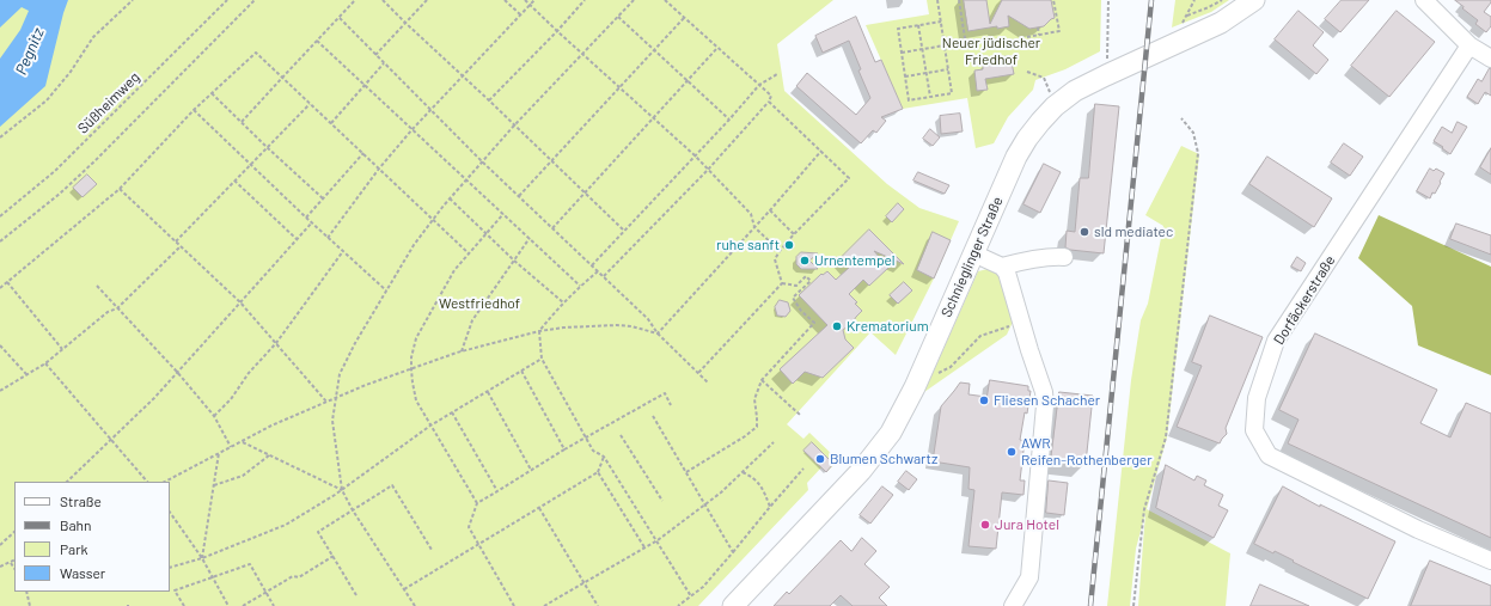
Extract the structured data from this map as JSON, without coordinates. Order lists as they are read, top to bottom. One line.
{"streets":{"main road":["Schnieglinger Straße"],"street":["Dorfäckerstraße"],"path":["Süßheimweg"]},"water":["Pegnitz"],"parks":["Neuer jüdischer Friedhof","Westfriedhof"],"places":["sld mediatec","ruhe sanft","Urnentempel","Krematorium","Fliesen Schacher","AWR Reifen-Rothenberger","Blumen Schwartz","Jura Hotel"],"legend":["Straße","Bahn","Park","Wasser"]}
